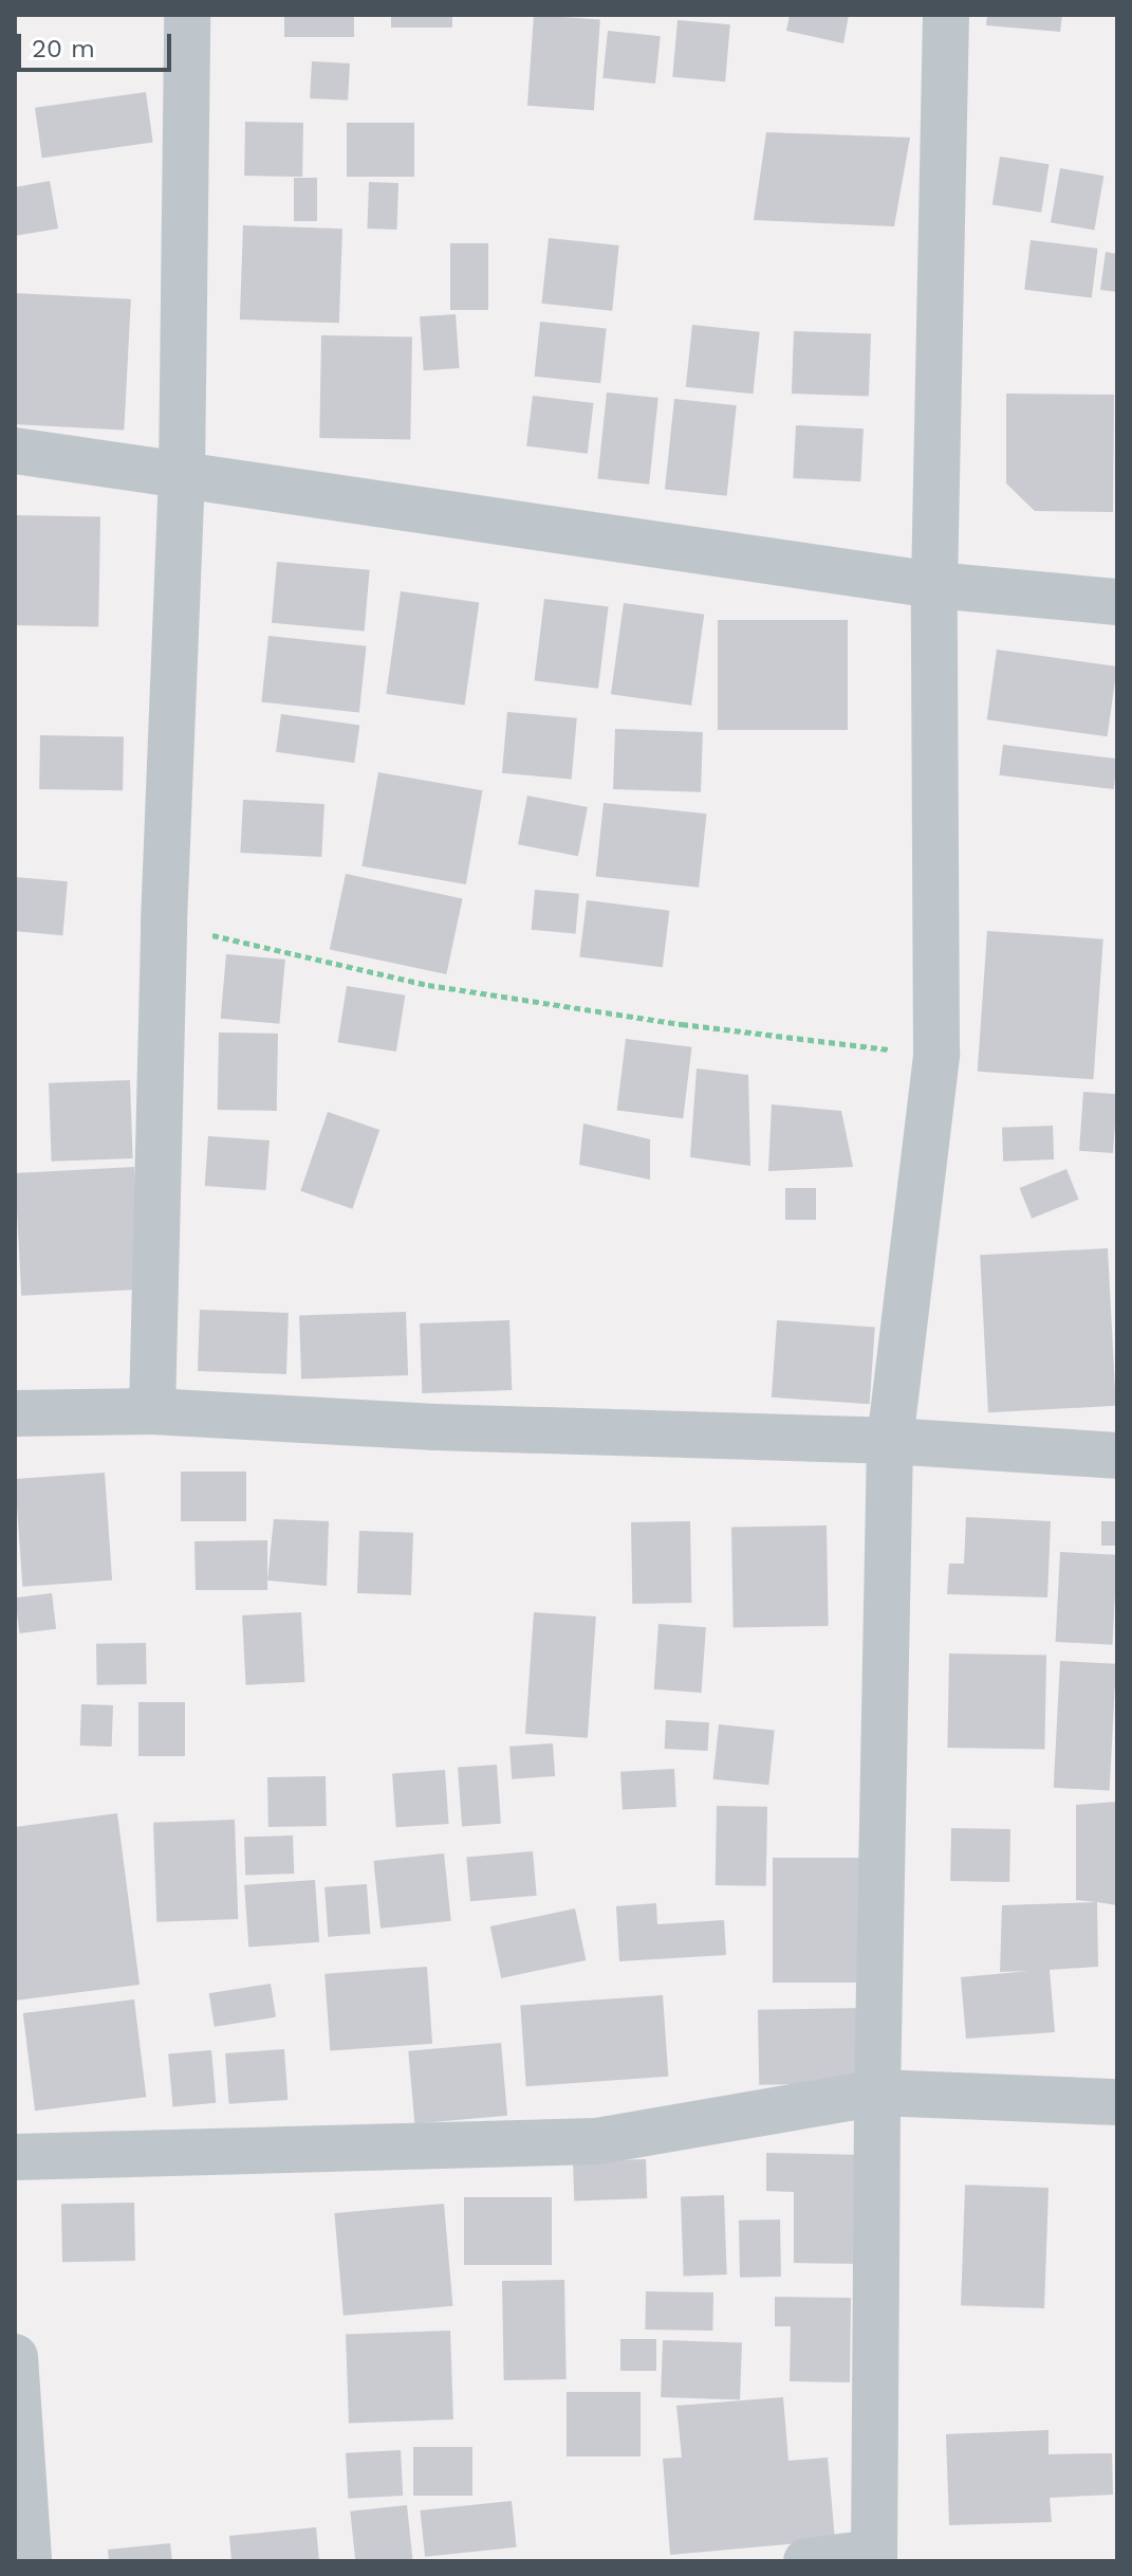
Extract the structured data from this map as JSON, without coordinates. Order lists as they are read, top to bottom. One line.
{"scale_bar":"20 m"}
